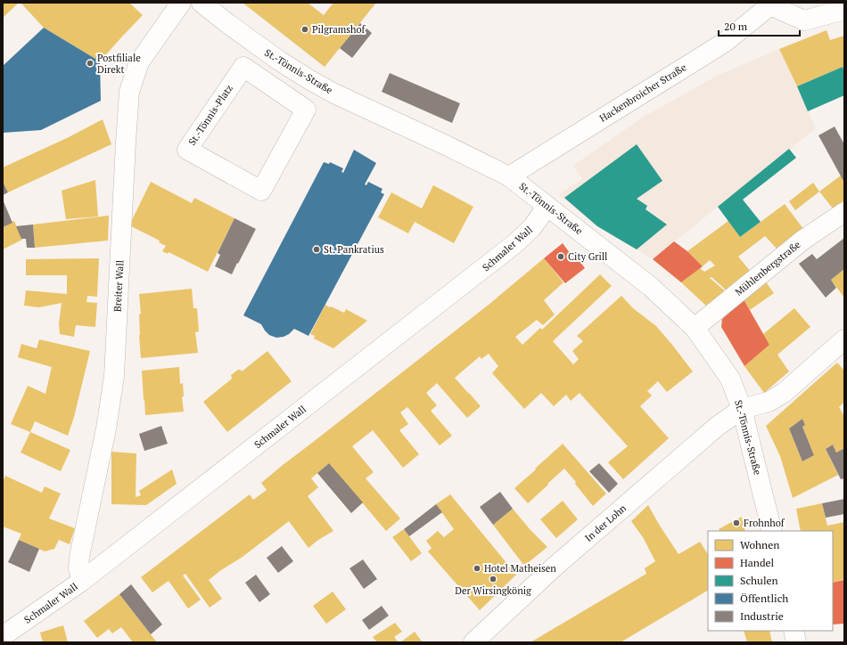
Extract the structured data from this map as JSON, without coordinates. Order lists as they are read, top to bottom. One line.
{"streets":{"street":["St.-Tönnis-Straße","Hackenbroicher Straße","St.-Tönnis-Platz","Schmaler Wall","Mühlenbergstraße","Breiter Wall","In der Lohn"]},"crossings":[["St.-Tönnis-Straße","Hackenbroicher Straße"],["St.-Tönnis-Straße","Schmaler Wall"],["St.-Tönnis-Straße","Mühlenbergstraße"],["St.-Tönnis-Straße","In der Lohn"],["Schmaler Wall","Breiter Wall"]],"places":["Pilgramshof","Postfiliale Direkt","St. Pankratius","City Grill","Frohnhof","Hotel Matheisen","Der Wirsingkönig"],"legend":["Wohnen","Handel","Schulen","Öffentlich","Industrie"],"scale_bar":"20 m"}
